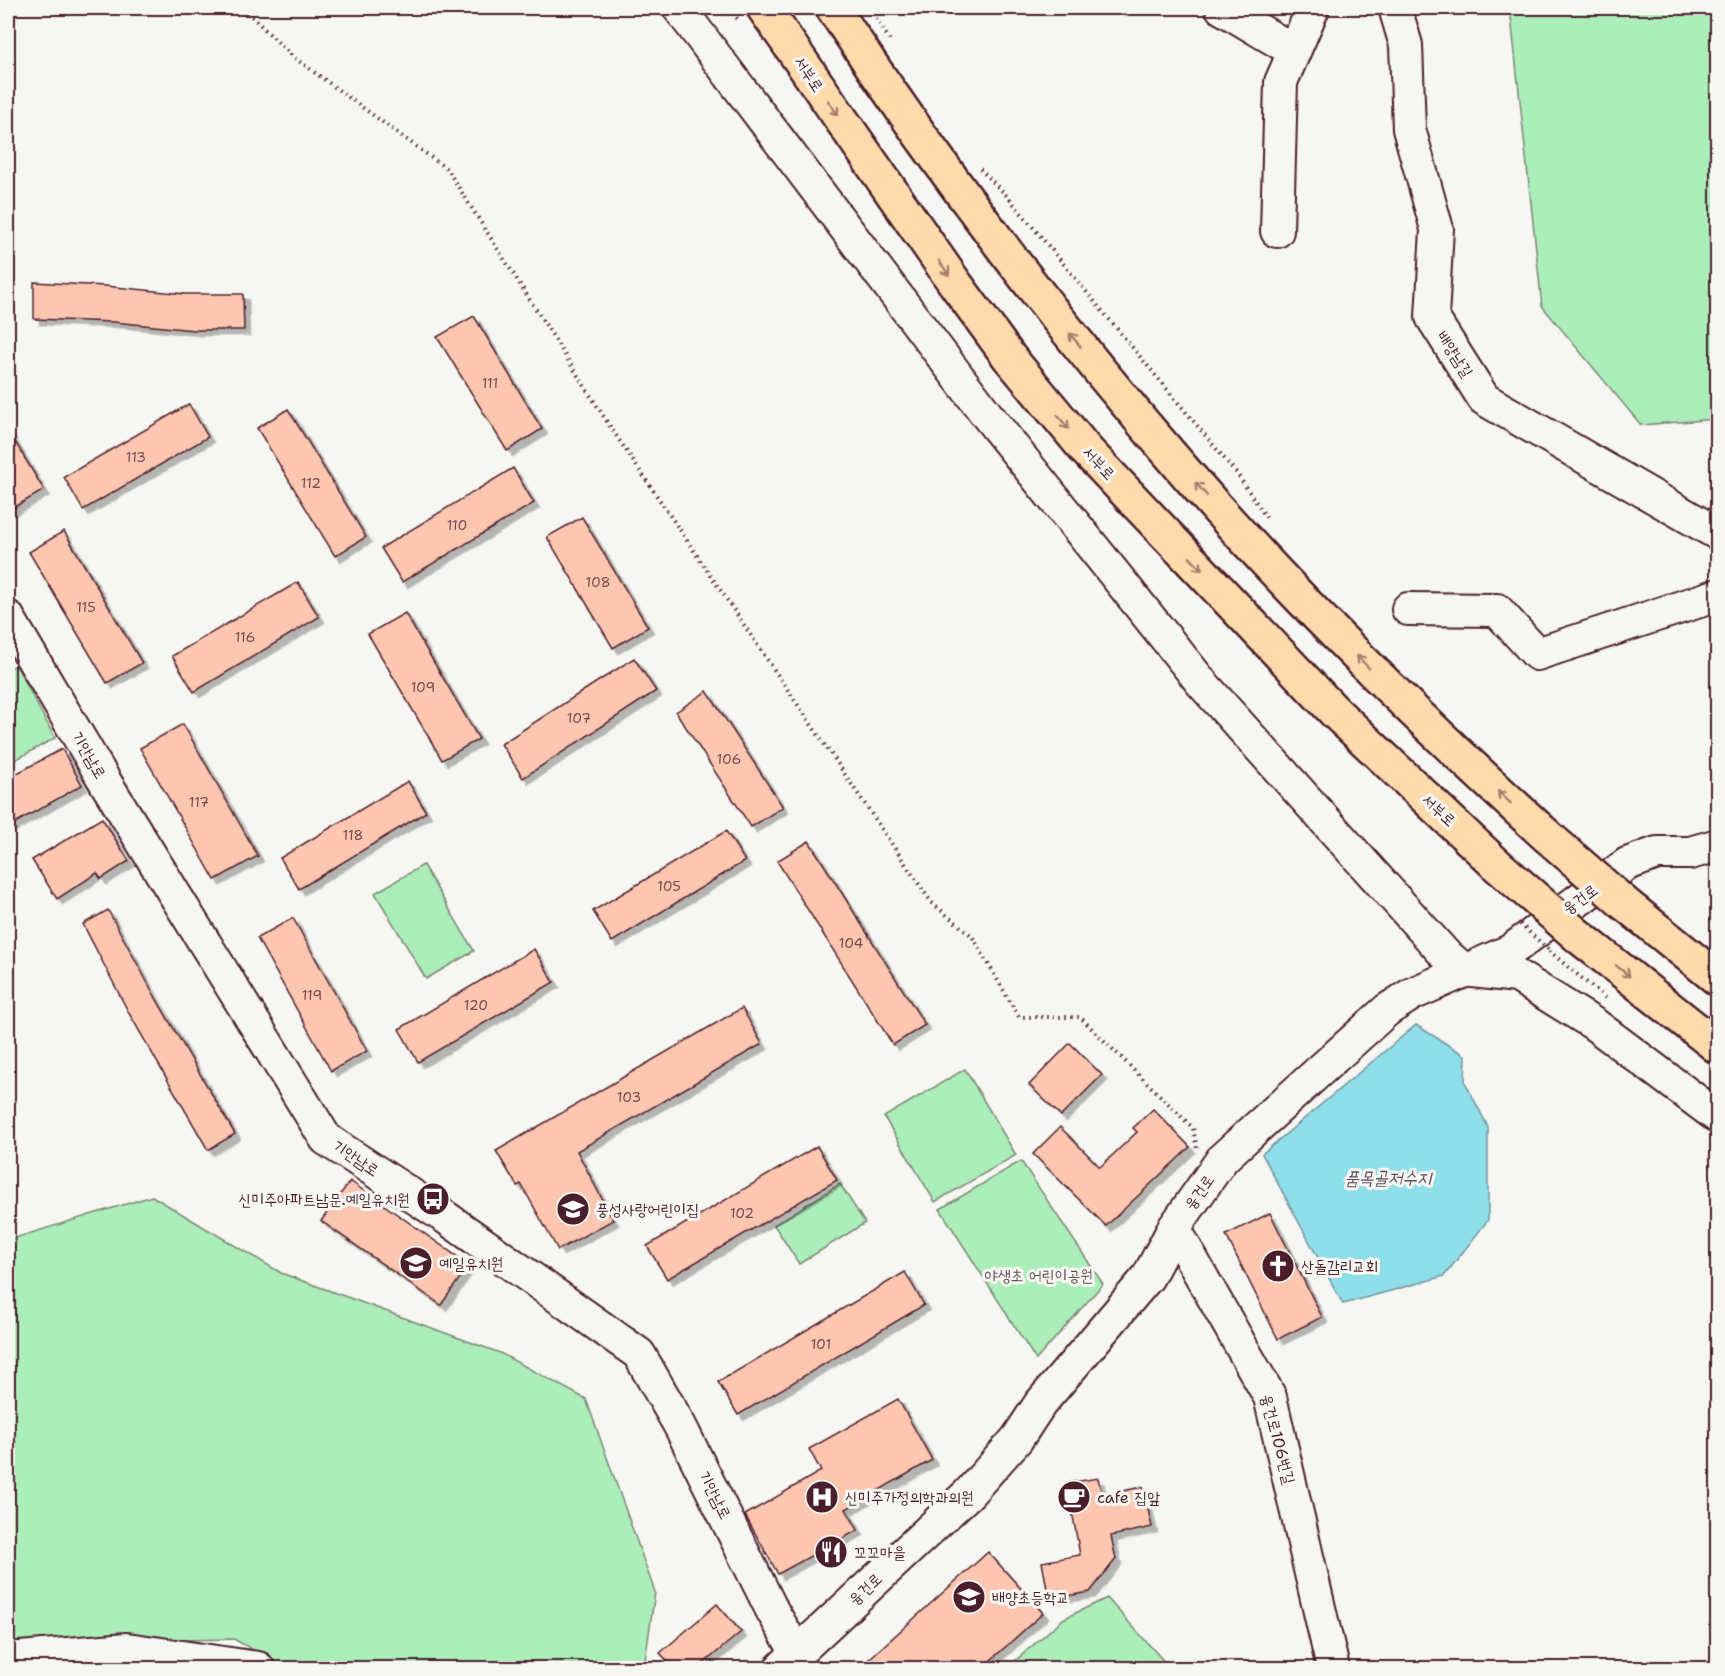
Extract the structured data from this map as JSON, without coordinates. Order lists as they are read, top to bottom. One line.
{"streets":{"main road":["서부로"],"street":["배양남길","기안남로","융건로","융건로106번길"]},"crossings":[["기안남로","융건로"],["융건로","융건로106번길"]],"water":["품목골저수지"],"parks":["야생초 어린이공원"],"places":{"bus stop":["신미주아파트남문.예일유치원"],"school or university":["풍성사랑어린이집","예일유치원","배양초등학교"],"church":["산돌감리교회"],"hospital":["신미주가정의학과의원"],"cafe":["cafe 집앞"],"restaurant":["꼬꼬마을"]},"house_numbers":["111","113","112","110","108","115","116","109","107","106","117","118","105","104","119","120","103","102","101"]}
